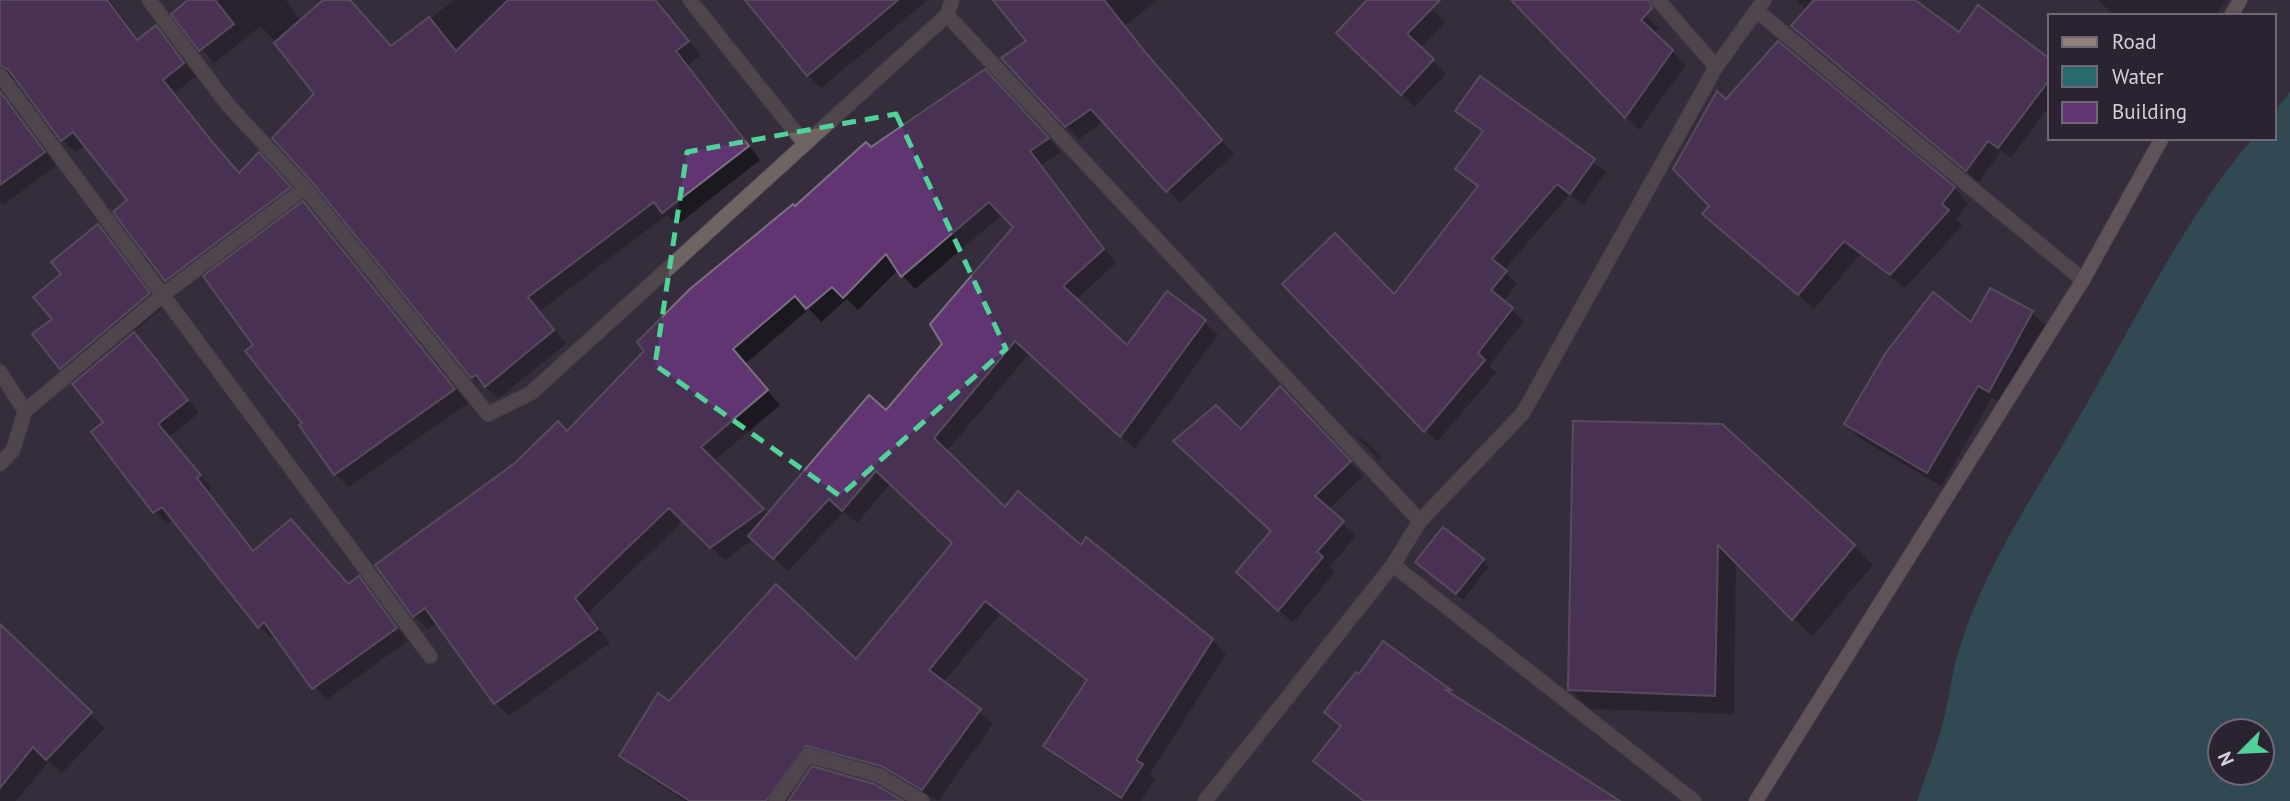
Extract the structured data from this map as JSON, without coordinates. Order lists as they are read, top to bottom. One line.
{"legend":["Road","Water","Building"],"north":"bottom left"}
